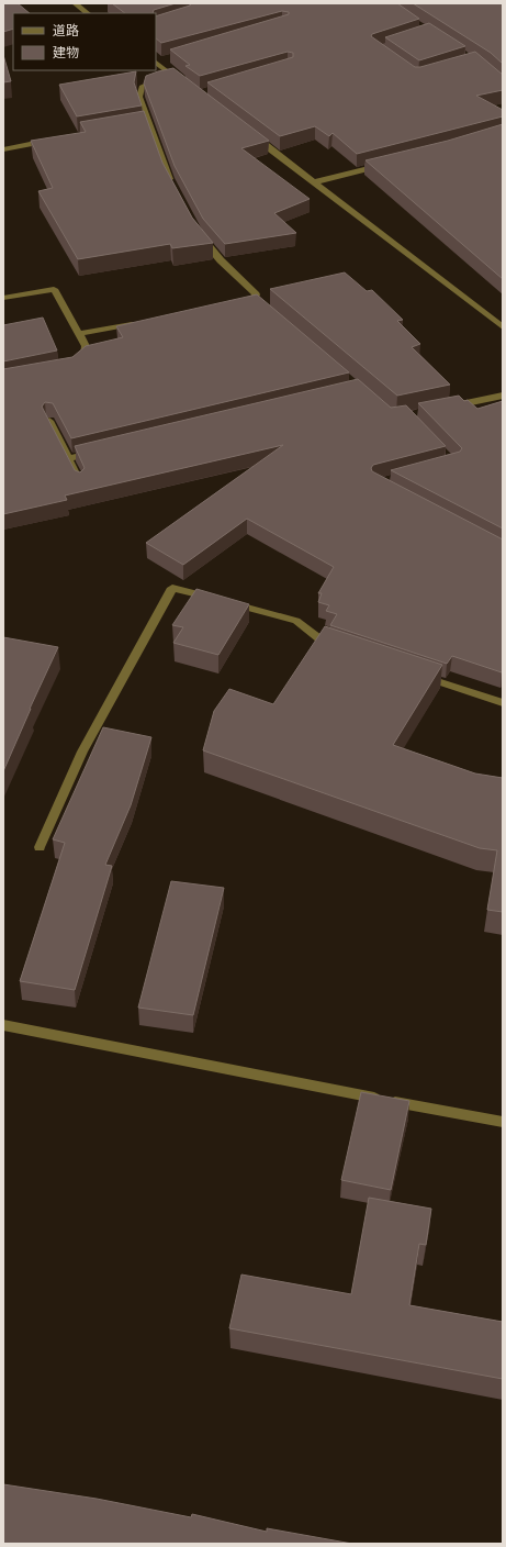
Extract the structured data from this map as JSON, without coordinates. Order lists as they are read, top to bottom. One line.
{"legend":["道路","建物"]}
